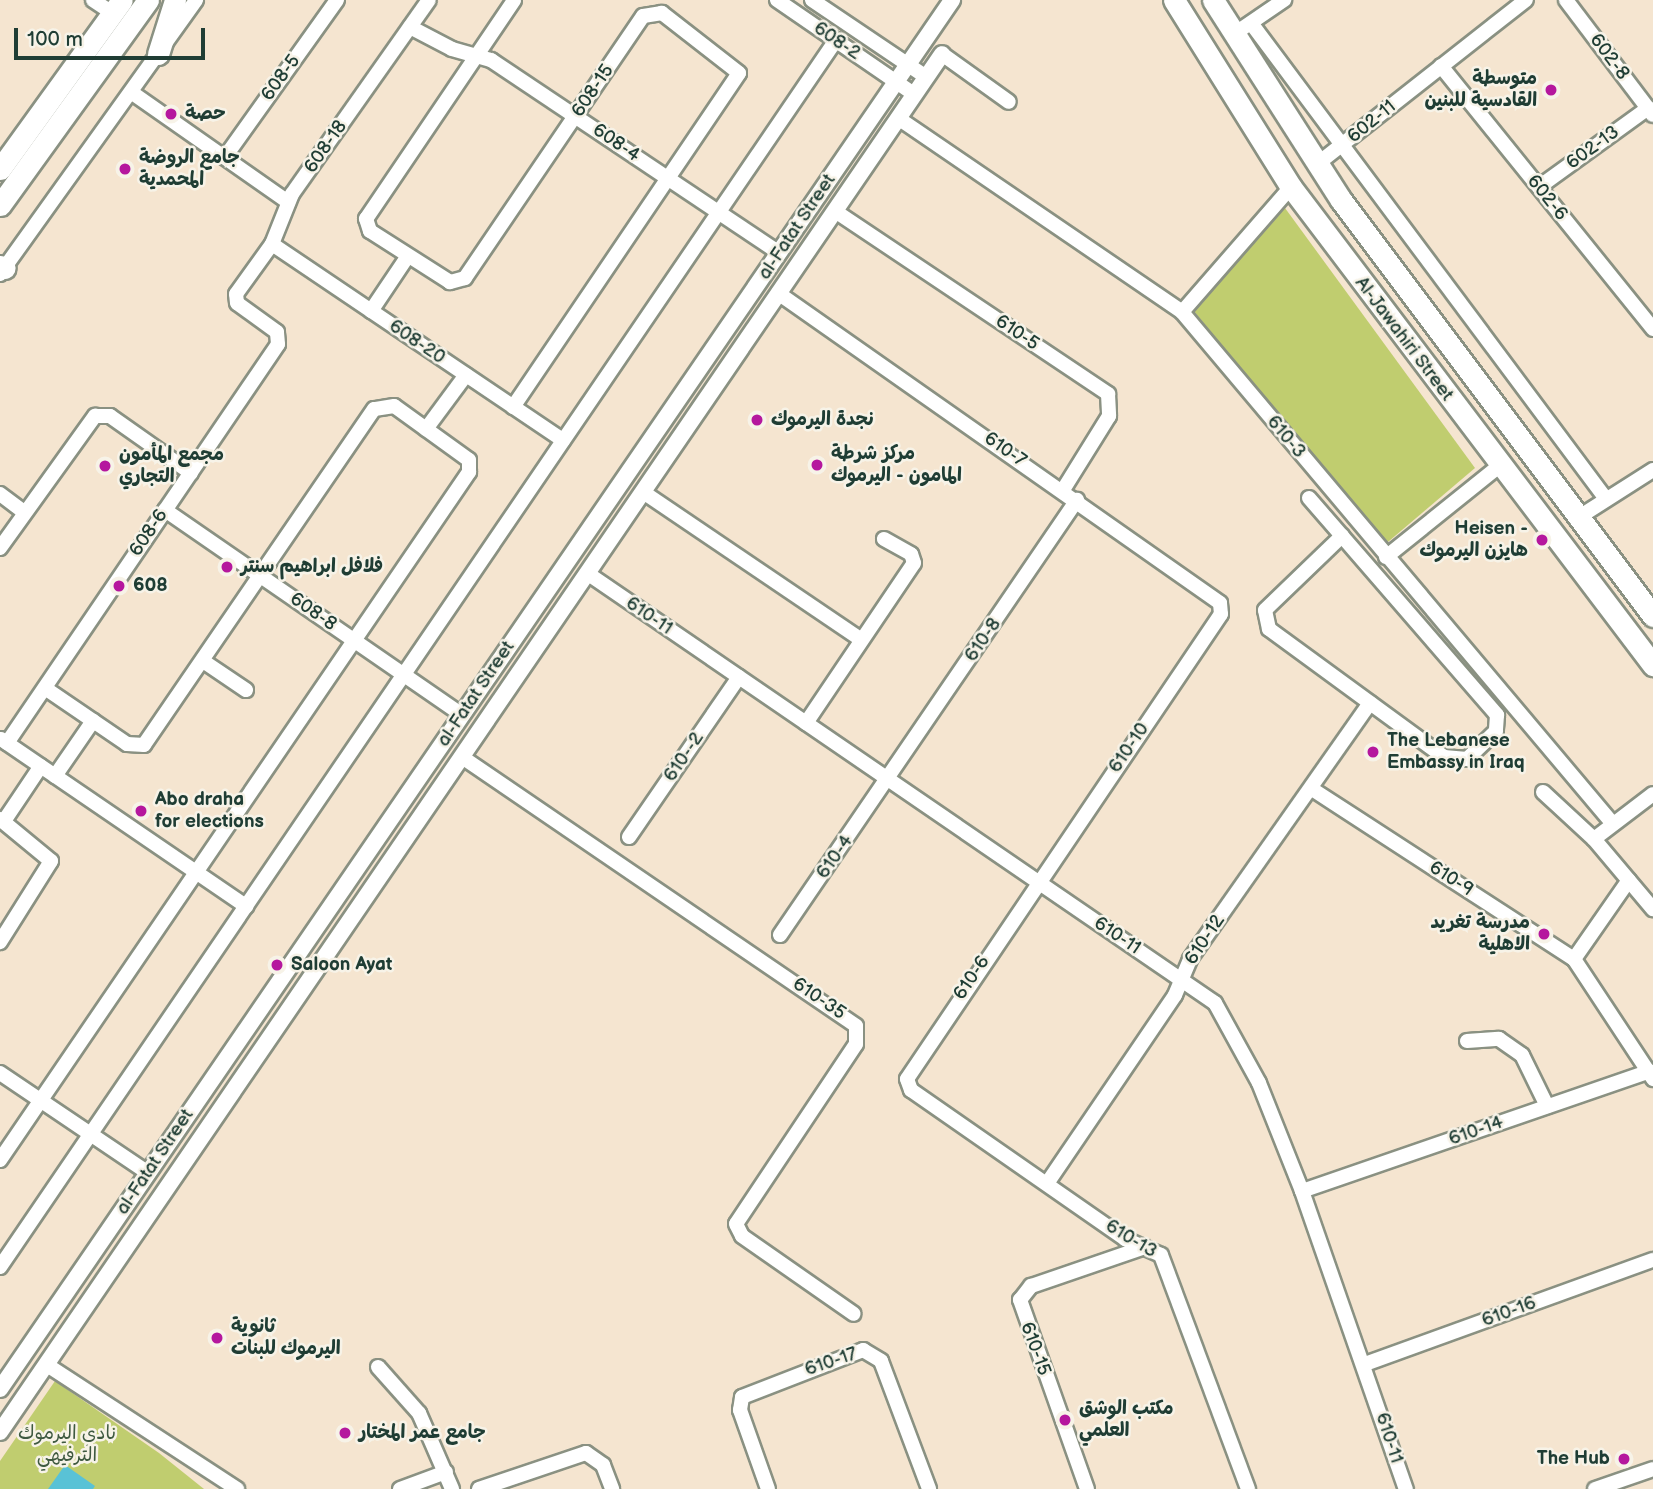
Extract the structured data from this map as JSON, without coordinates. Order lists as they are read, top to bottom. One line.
{"streets":{"main road":["Al-Jawahiri Street"],"street":["608-2","602-8","608-5","608-15","602-11","608-4","608-18","602-13","602-6","al-Fatat Street","610-5","608-20","610-3","610-7","608-6","608-8","610-11","610-8","610-10","610--2","610-4","610-9","610-12","610-6","610-35","610-14","610-13","610-16","610-15","610-17"]},"crossings":[["608-2","al-Fatat Street"],["602-8","602-13"],["608-15","608-4"],["608-15","608-20"],["602-11","602-6"],["602-11","Al-Jawahiri Street"],["608-4","608-18"],["608-4","al-Fatat Street"],["608-18","608-20"],["608-18","608-6"],["602-13","602-6"],["al-Fatat Street","610-5"],["al-Fatat Street","610-3"],["al-Fatat Street","610-7"],["al-Fatat Street","608-8"],["al-Fatat Street","610-11"],["al-Fatat Street","610-35"],["610-5","610-7"],["610-7","610-8"],["610-7","610-10"],["608-6","608-8"],["610-11","610-8"],["610-11","610-10"],["610-11","610--2"],["610-11","610-4"],["610-11","610-12"],["610-11","610-6"],["610-11","610-14"],["610-11","610-16"],["610-8","610-4"],["610-10","610-6"],["610-9","610-12"],["610-9","610-14"],["610-12","610-13"],["610-6","610-13"],["610-13","610-15"]],"parks":["نادي اليرموك الترفيهي"],"places":["متوسطة القادسية للبنين","حصة","جامع الروضة المحمدية","نجدة اليرموك","مركز شرطة المامون - اليرموك","مجمع المأمون التجاري","Heisen - هايزن اليرموك","فلافل ابراهيم سنتر","608","The Lebanese Embassy in Iraq","Abo draha for elections","مدرسة تغريد الاهلية","Saloon Ayat","ثانوية اليرموك للبنات","مكتب الوشق العلمي","جامع عمر المختار","The Hub"],"scale_bar":"100 m"}
